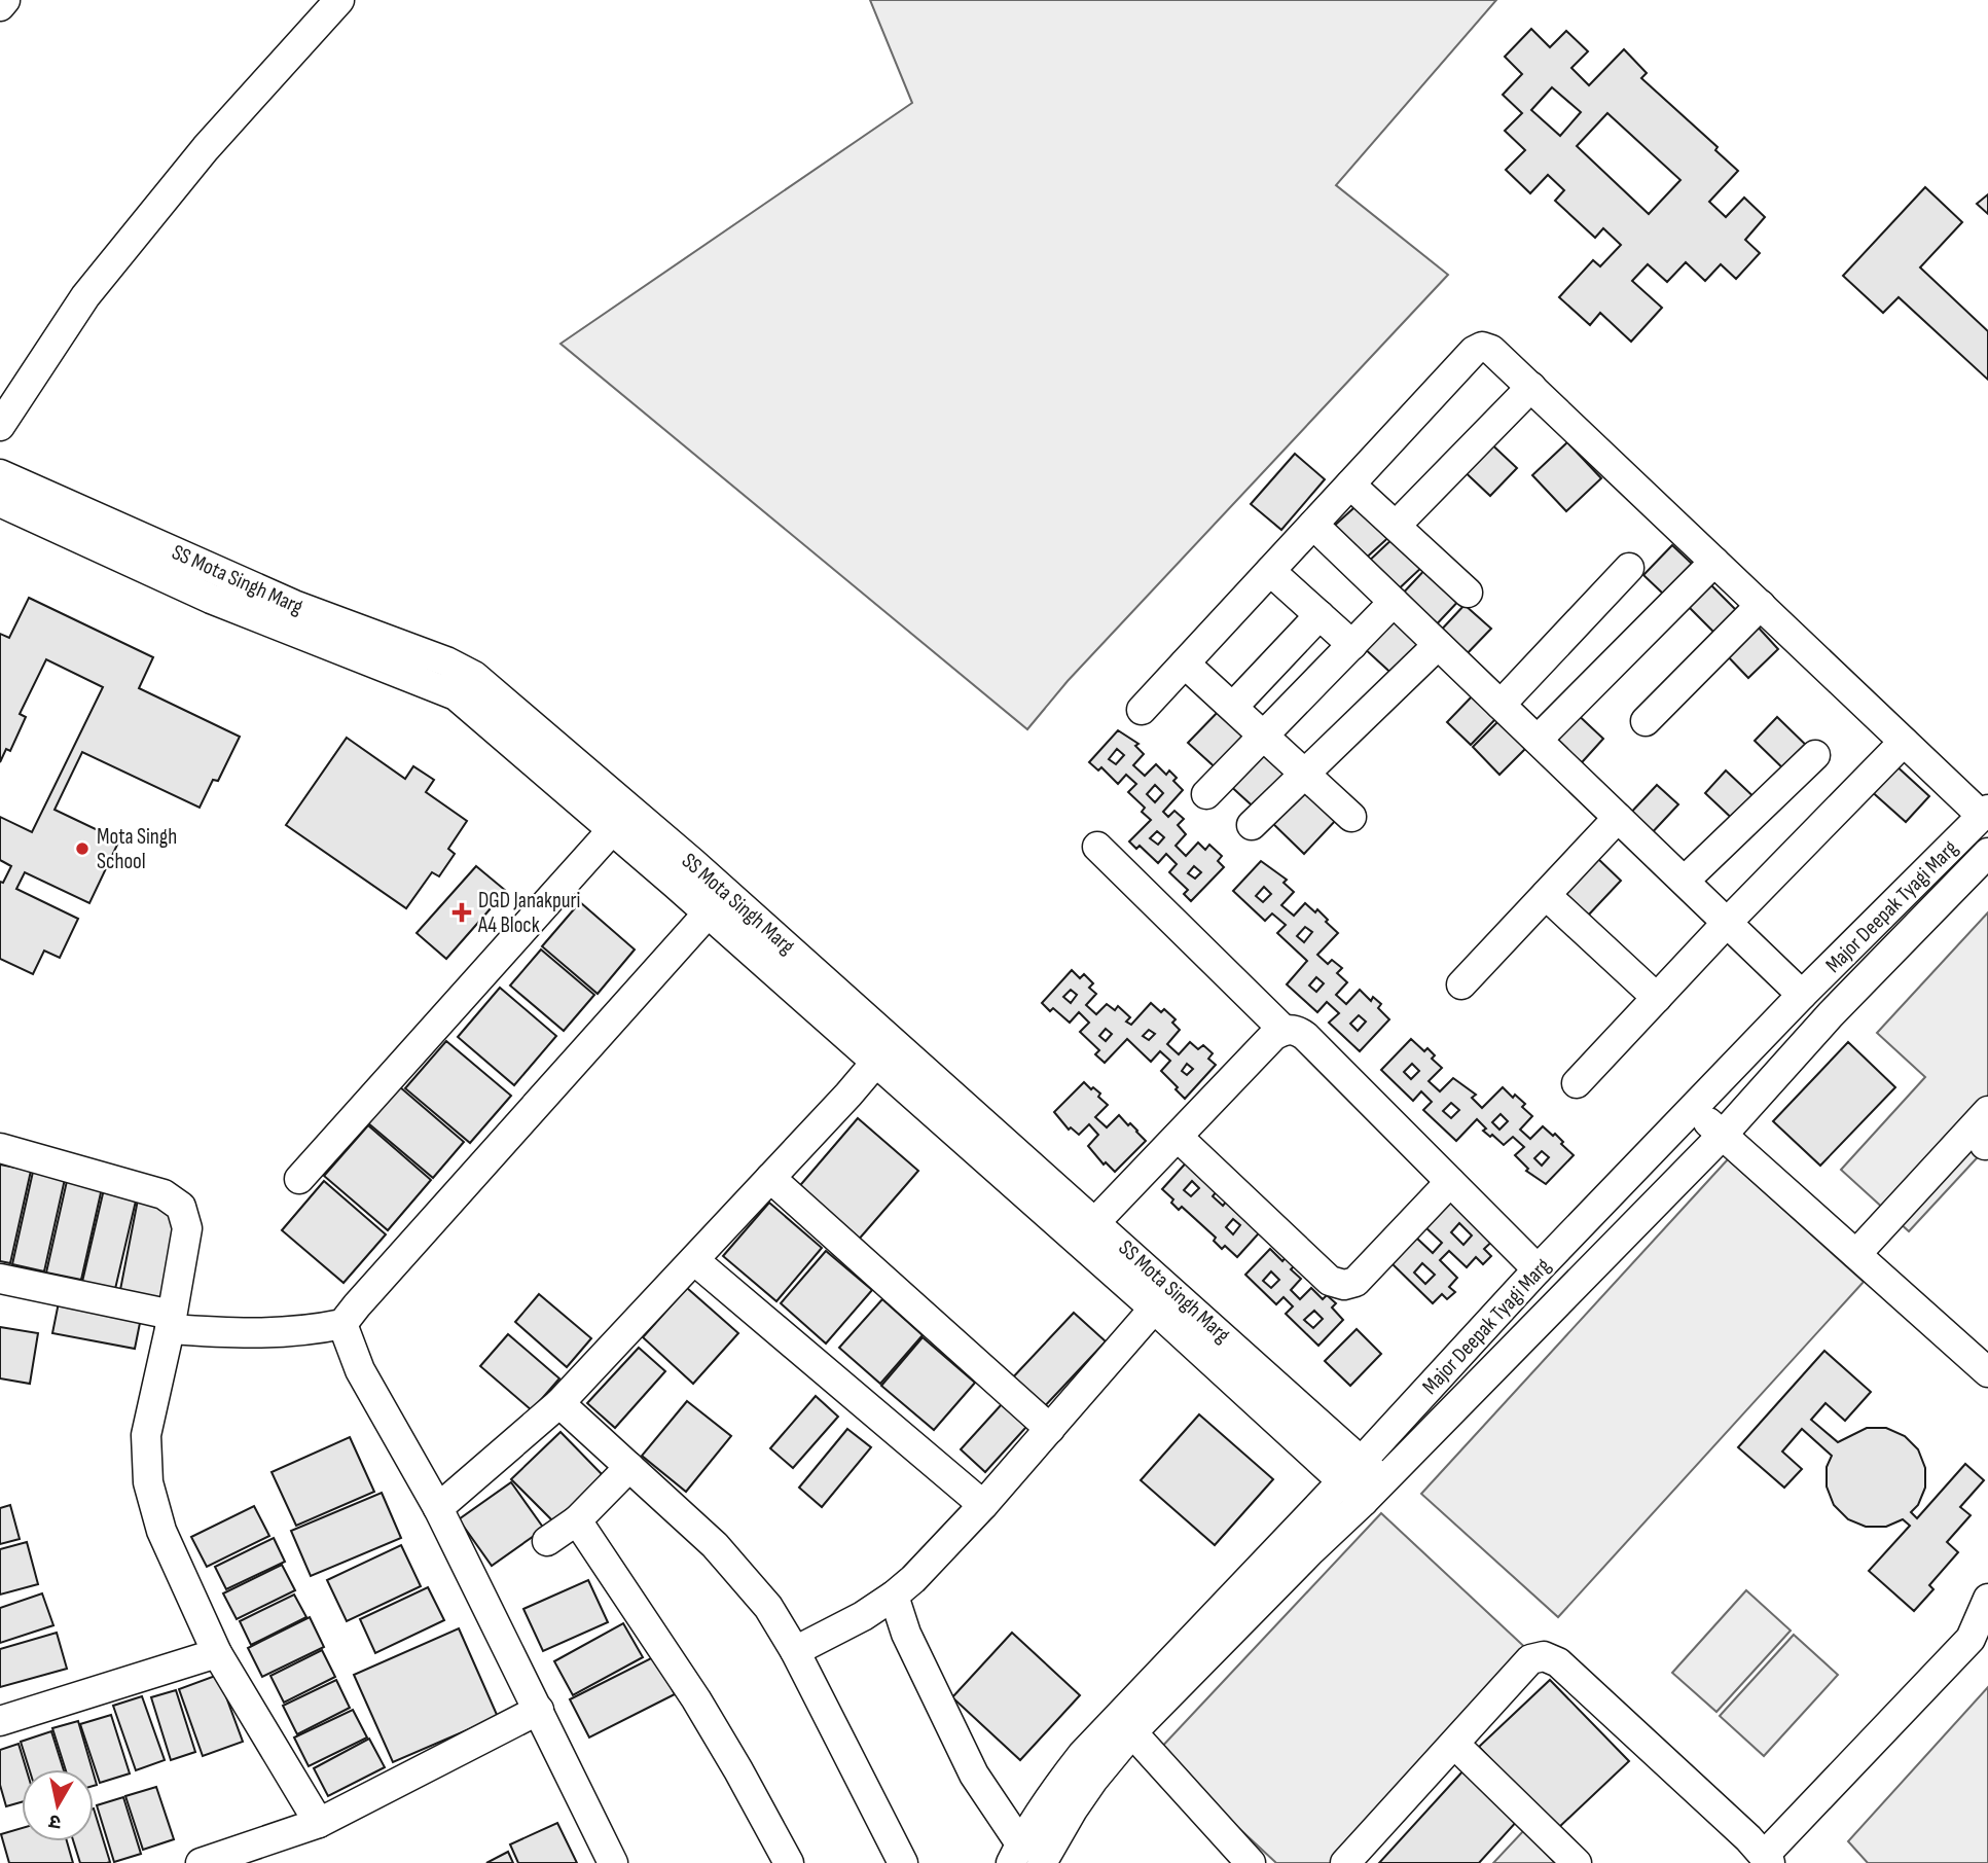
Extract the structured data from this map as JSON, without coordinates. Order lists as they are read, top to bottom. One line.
{"streets":{"street":["SS Mota Singh Marg","Major Deepak Tyagi Marg"]},"crossings":[["SS Mota Singh Marg","Major Deepak Tyagi Marg"]],"places":{"other":["Mota Singh School"],"health":["DGD Janakpuri A4 Block"]},"north":"bottom"}
